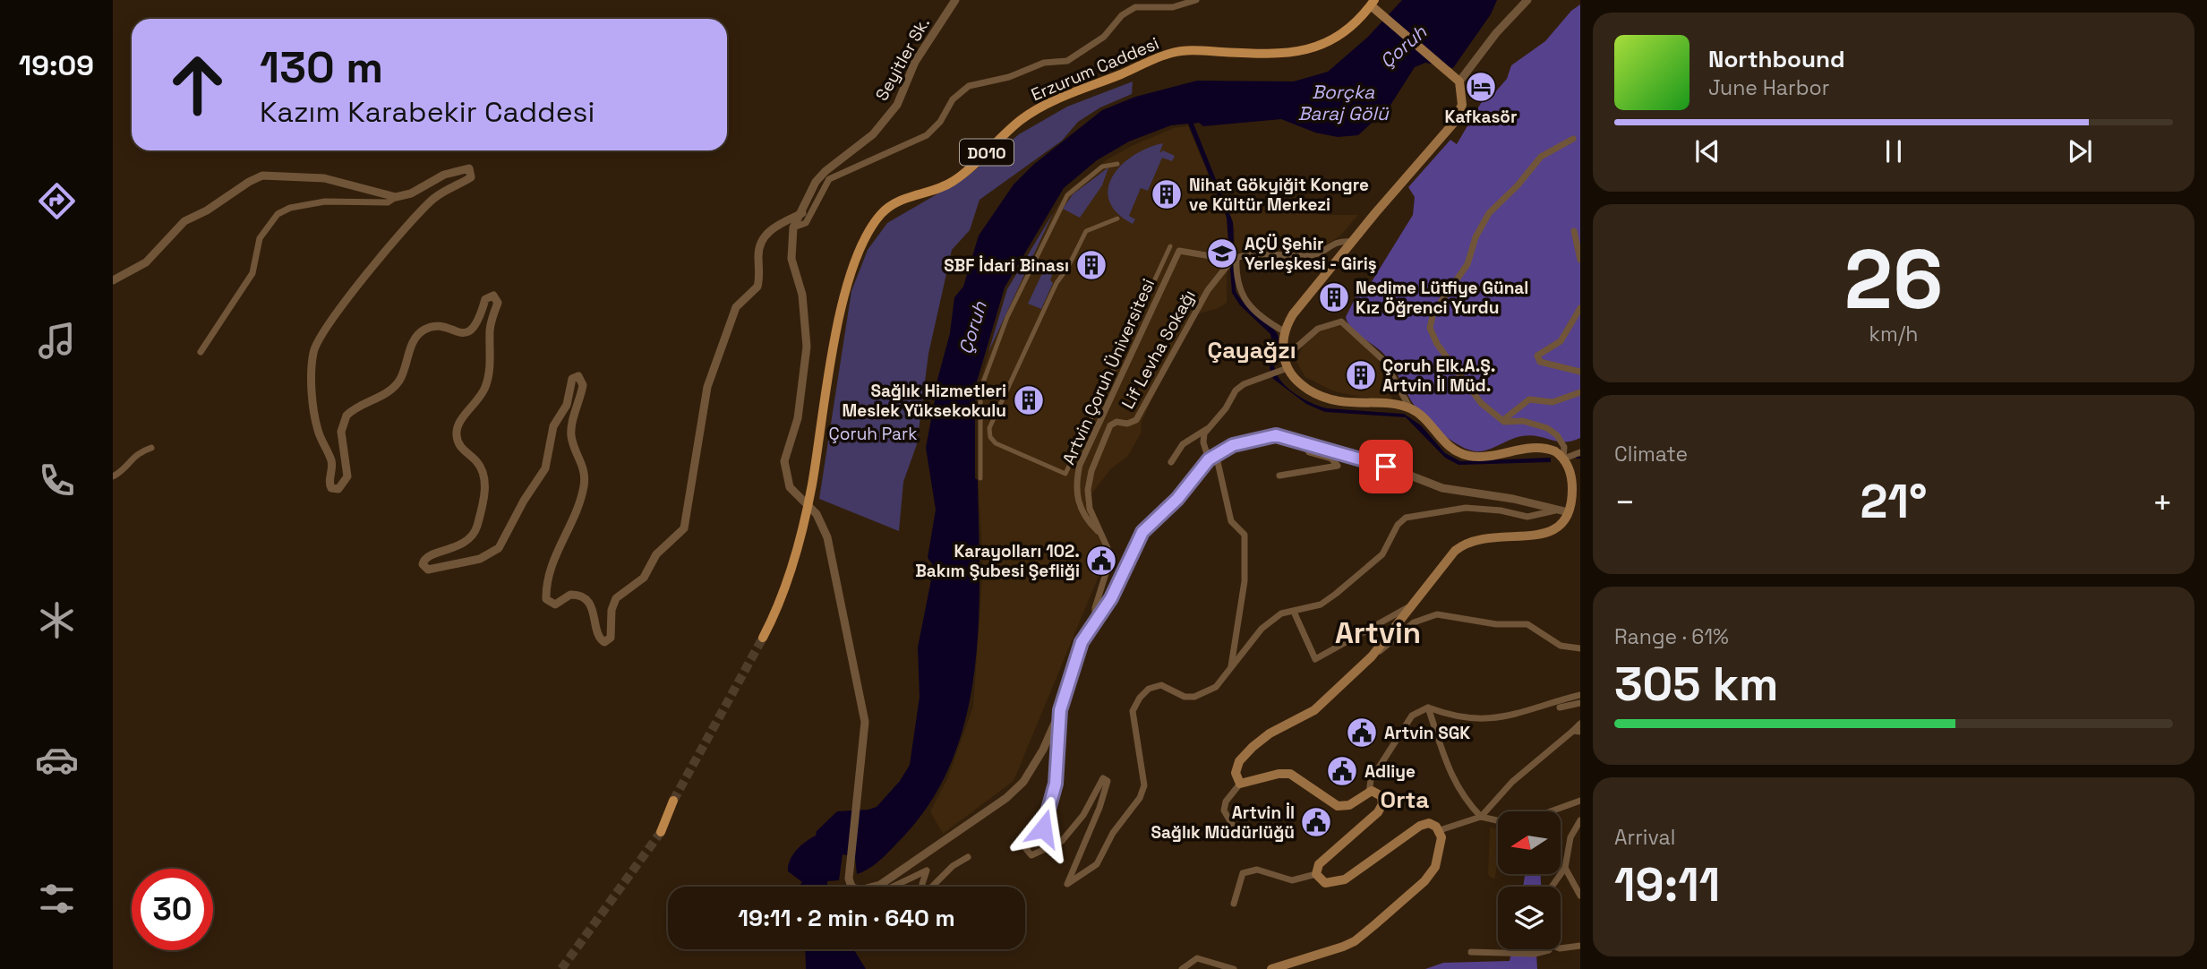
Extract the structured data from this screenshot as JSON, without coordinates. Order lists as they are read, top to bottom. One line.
{"streets":{"main road":["Erzurum Caddesi","D010"],"street":["Seyitler Sk.","Lif Levha Sokağı","Artvin Çoruh Üniversitesi"]},"crossings":[["Erzurum Caddesi","D010"],["Lif Levha Sokağı","Artvin Çoruh Üniversitesi"]],"districts":["Çayağzı","Artvin","Orta"],"water":["Çoruh","Borçka Baraj Gölü"],"parks":["Çoruh Park"],"places":{"hotel":["Kafkasör"],"building":["Nihat Gökyiğit Kongre ve Kültür Merkezi","SBF İdari Binası","Nedime Lütfiye Günal Kız Öğrenci Yurdu","Çoruh Elk.A.Ş. Artvin İl Müd.","Sağlık Hizmetleri Meslek Yüksekokulu"],"school or university":["AÇÜ Şehir Yerleşkesi - Giriş"],"public building":["Karayolları 102. Bakım Şubesi Şefliği","Artvin SGK","Adliye","Artvin İl Sağlık Müdürlüğü"]},"north":"left","page":{"tabs":"19:09","turn":["130 m","Kazım Karabekir Caddesi"],"song":["Northbound","June Harbor"],"tile":[["26","km/h"],"Climate",["Range · 61%","305 km"],["Arrival","19:11"]],"heat":["−","21°","+"],"limit":"30","trip":"19:11 · 2 min · 640 m"}}
